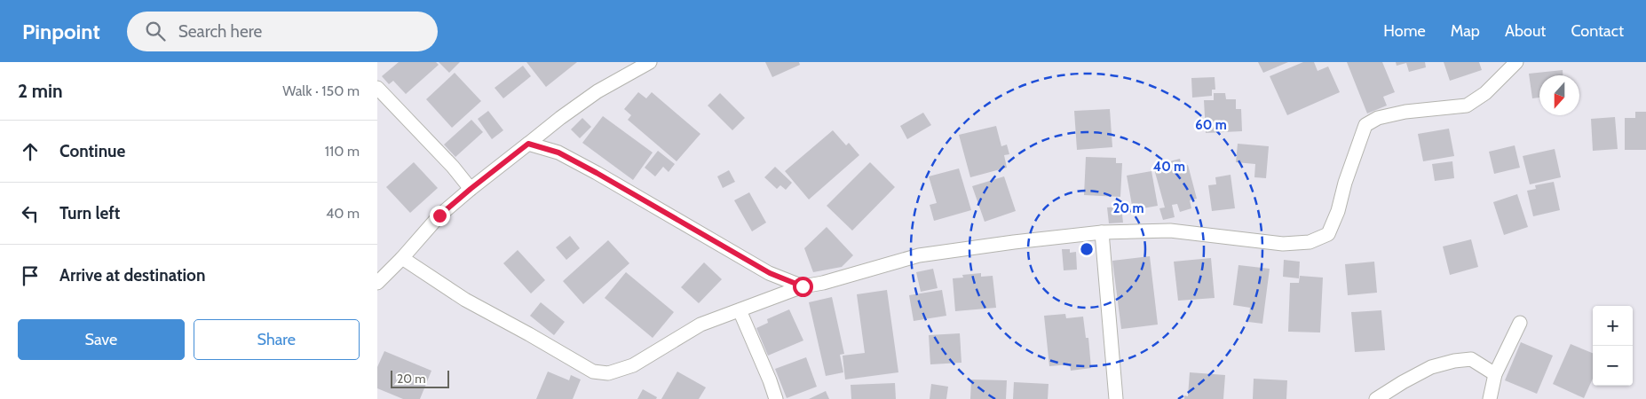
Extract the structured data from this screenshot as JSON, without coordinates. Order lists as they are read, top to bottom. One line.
{"scale_bar":"20 m","north":"bottom","page":{"header":"Pinpoint","search":"Search here","nav":["Home","Map","About","Contact"],"heading":["2 min","Walk · 150 m"],"list":[["Continue","110 m"],["Turn left","40 m"],"Arrive at destination"],"buttons":["Save","Share"],"map_buttons":["+","−"],"scale":"20 m"},"rings":["60 m","40 m","20 m"]}
